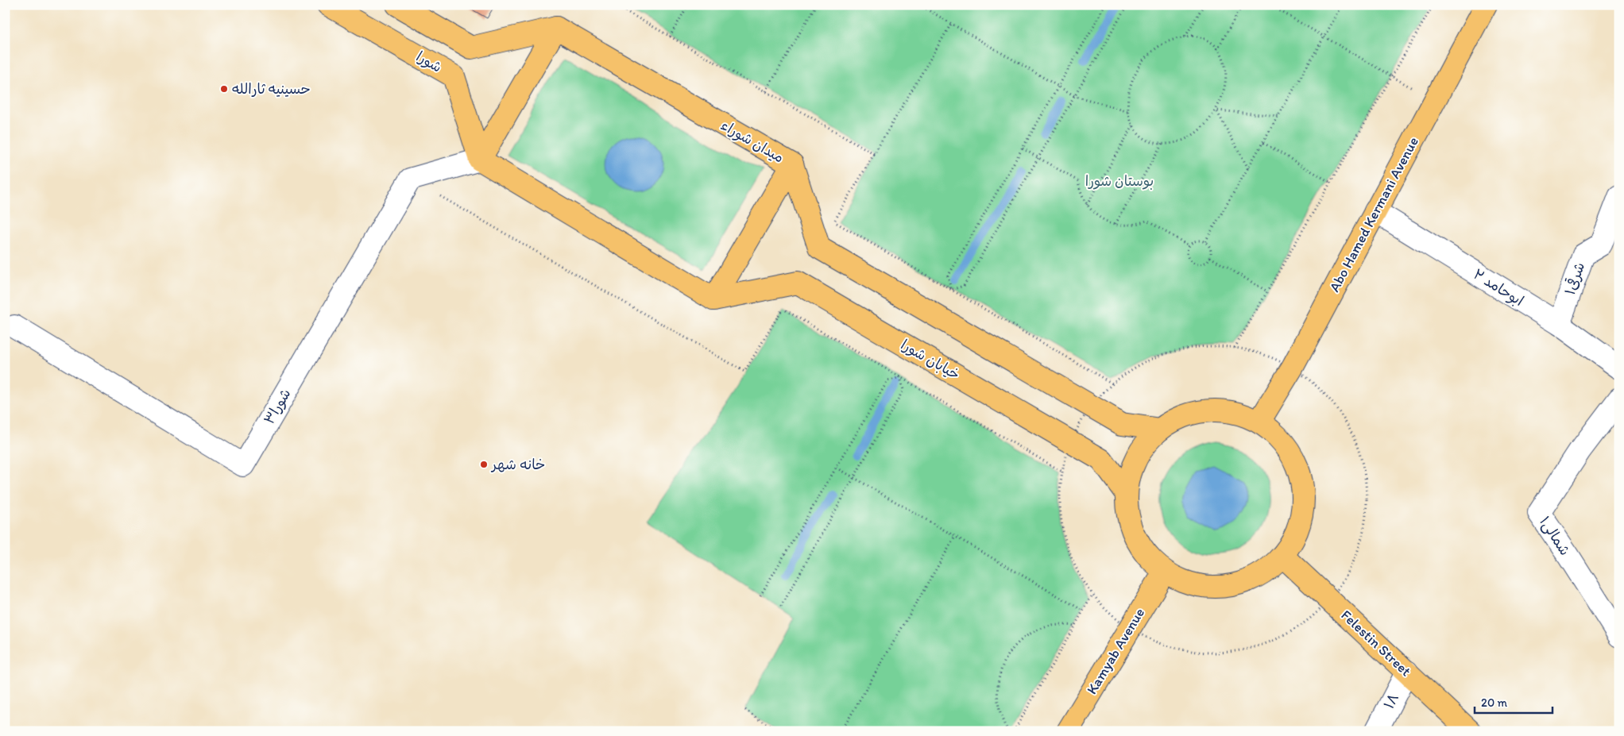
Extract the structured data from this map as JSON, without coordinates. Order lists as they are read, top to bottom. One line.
{"streets":{"main road":["شورا","میدان شوراء","Abo Hamed Kermani Avenue","خیابان شورا","Felestin Street","Kamyab Avenue"],"street":["شرقی۱","ابوحامد ۲","شورا۳","شمالی۱","۱۸"]},"crossings":[["میدان شوراء","خیابان شورا"],["Abo Hamed Kermani Avenue","ابوحامد ۲"],["شرقی۱","ابوحامد ۲"],["Felestin Street","۱۸"]],"parks":["بوستان شورا"],"places":["حسینیه ثارالله","خانه شهر"],"scale_bar":"20 m"}
